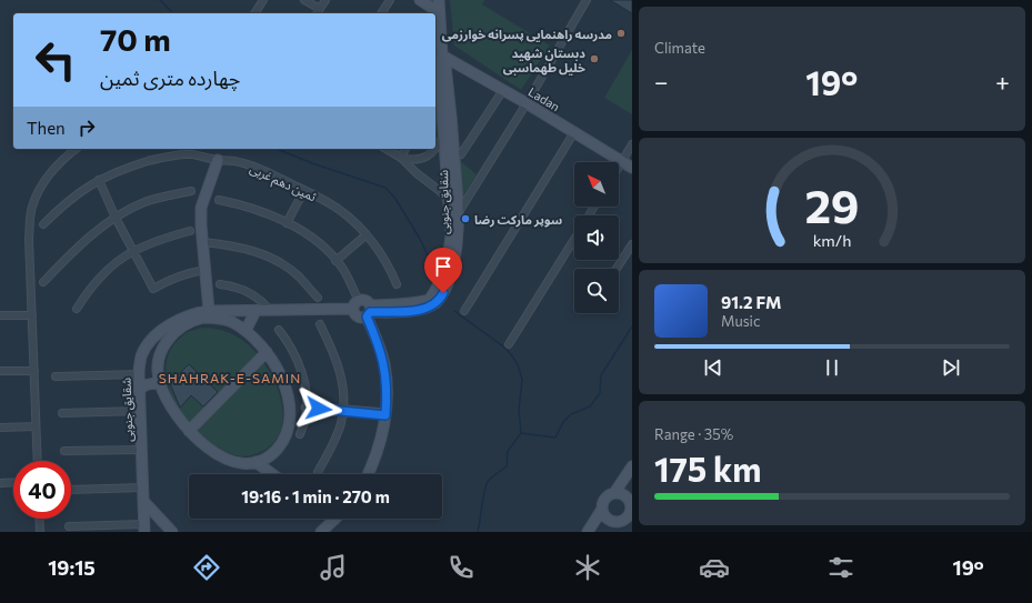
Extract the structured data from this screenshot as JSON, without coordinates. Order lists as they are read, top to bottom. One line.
{"streets":{"street":["Ladan","ثمین دهم غربی","شقایق جنوبی"]},"crossings":[["Ladan","شقایق جنوبی"]],"districts":["SHAHRAK-E-SAMIN"],"places":["مدرسه راهنمایی پسرانه خوارزمی","دبستان شهید خلیل طهماسبی","سوپر مارکت رضا"],"north":"top left","page":{"tile":["Climate",["Range · 35%","175 km"]],"turn":["70 m","چهارده متری ثمین"],"heat":["−","19°","+"],"then":"Then","song":["91.2 FM","Music"],"limit":"40","trip":"19:16 · 1 min · 270 m","tabs":["19:15","19°"],"gauge":["29","km/h"]}}
